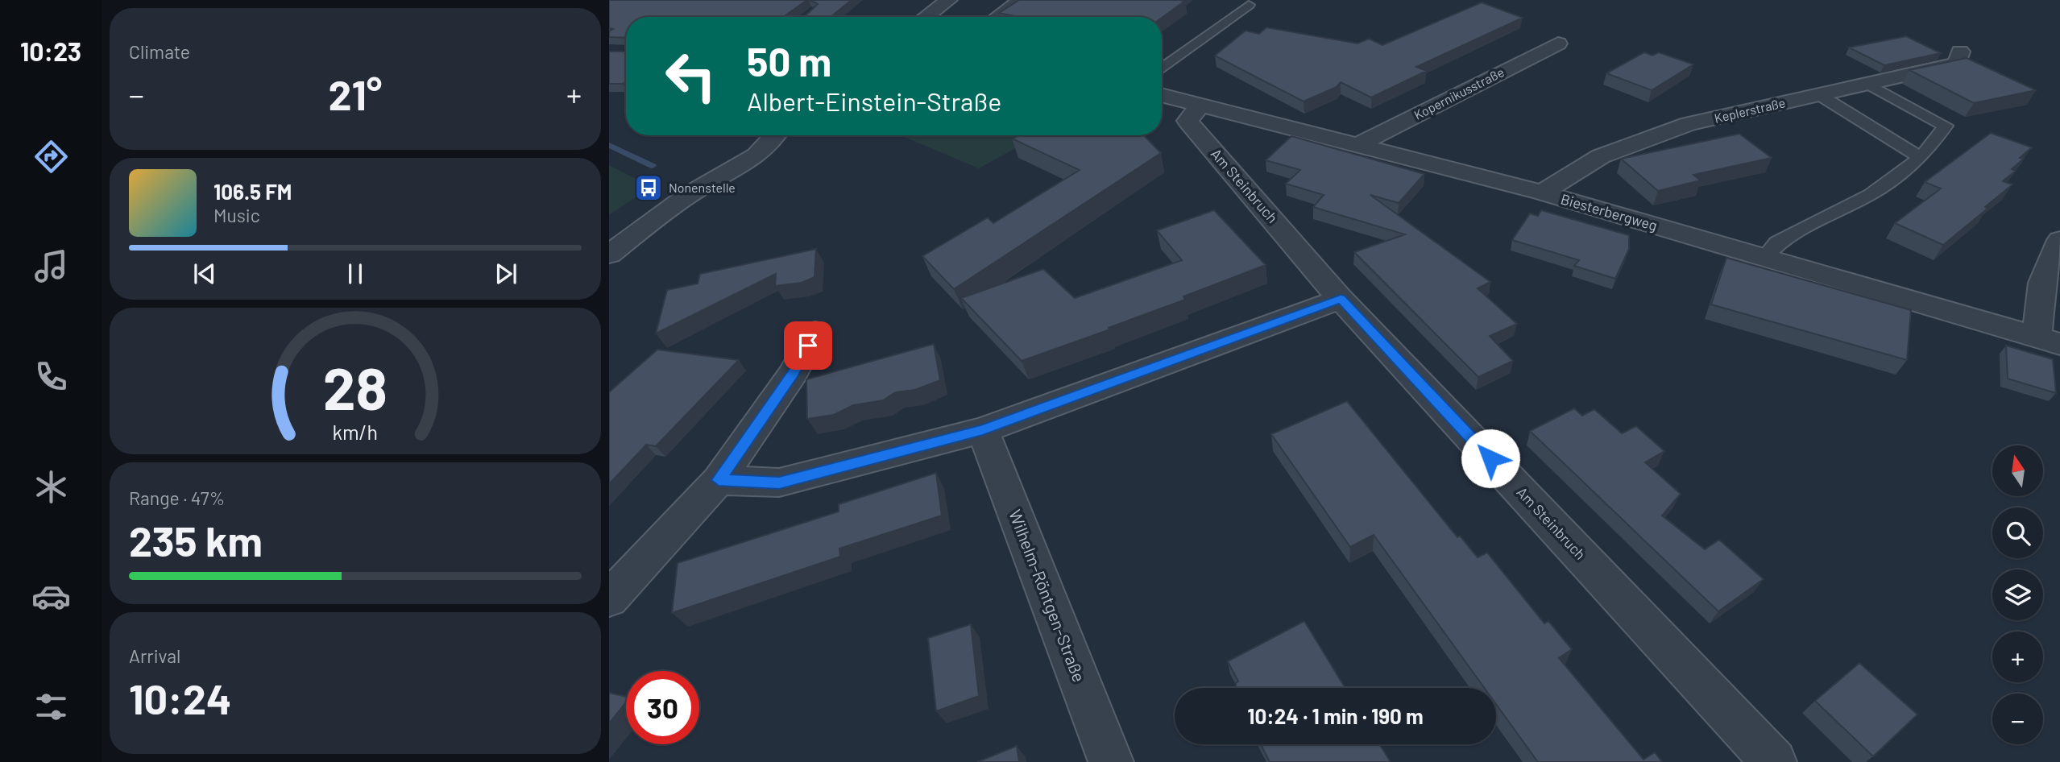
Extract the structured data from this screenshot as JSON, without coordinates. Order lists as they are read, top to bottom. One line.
{"streets":{"street":["Kopernikusstraße","Keplerstraße","Am Steinbruch","Biesterbergweg","Wilhelm-Röntgen-Straße"]},"crossings":[["Kopernikusstraße","Biesterbergweg"],["Keplerstraße","Biesterbergweg"],["Am Steinbruch","Biesterbergweg"]],"places":{"bus stop":["Nonenstelle"]},"north":"top","page":{"tabs":"10:23","tile":["Climate",["Range · 47%","235 km"],["Arrival","10:24"]],"turn":["50 m","Albert-Einstein-Straße"],"heat":["−","21°","+"],"song":["106.5 FM","Music"],"map_buttons":["+","−"],"limit":"30","trip":"10:24 · 1 min · 190 m","gauge":["28","km/h"]}}
